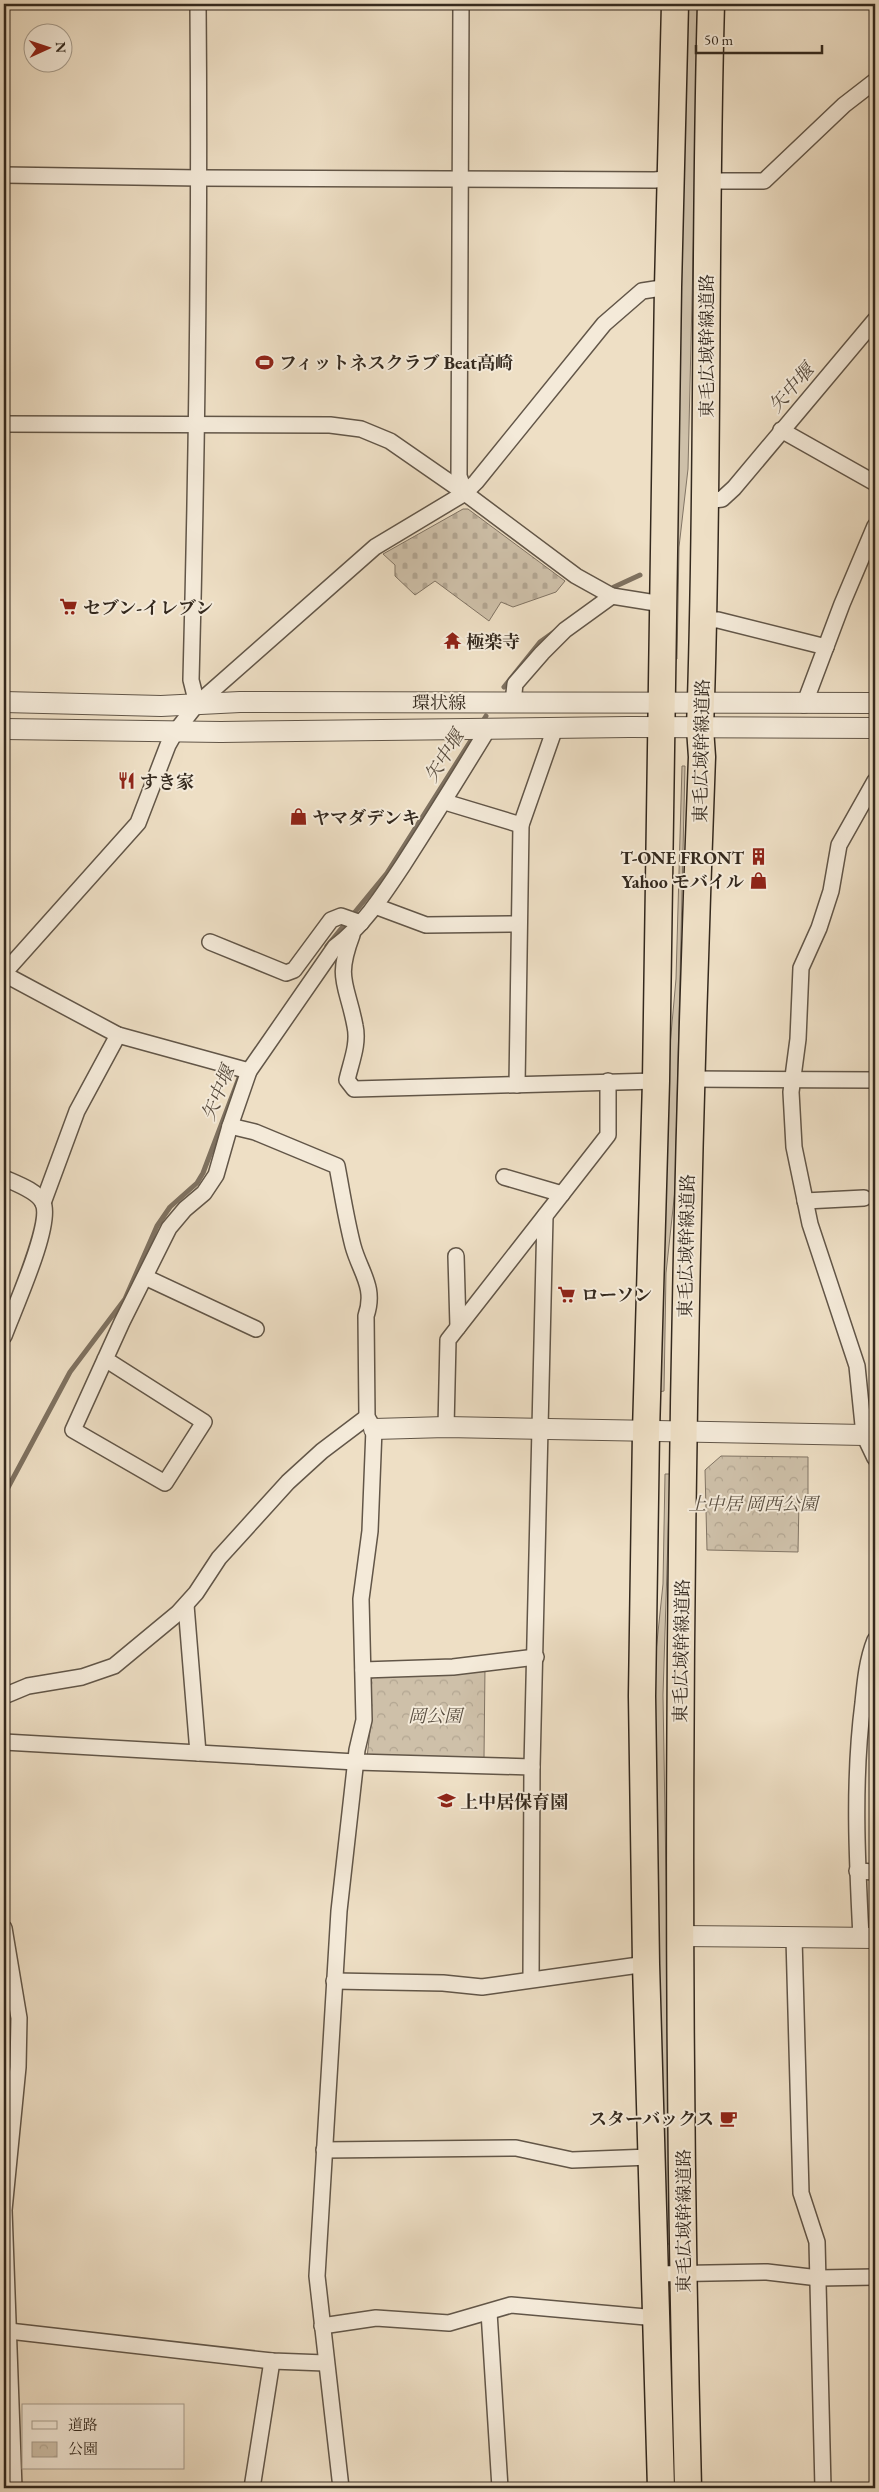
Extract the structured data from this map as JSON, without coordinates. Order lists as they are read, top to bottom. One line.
{"streets":{"highway":["東毛広域幹線道路"],"street":["環状線"]},"crossings":[["東毛広域幹線道路","環状線"]],"water":["矢中堰"],"parks":["上中居 岡西公園","岡公園"],"places":{"sports":["フィットネスクラブ Beat高崎"],"supermarket":["セブン-イレブン","ローソン"],"temple":["極楽寺"],"restaurant":["すき家"],"shop":["ヤマダデンキ","Yahoo モバイル"],"building":["T-ONE FRONT"],"school or university":["上中居保育園"],"cafe":["スターバックス"]},"legend":["道路","公園"],"scale_bar":"50 m","north":"right"}
